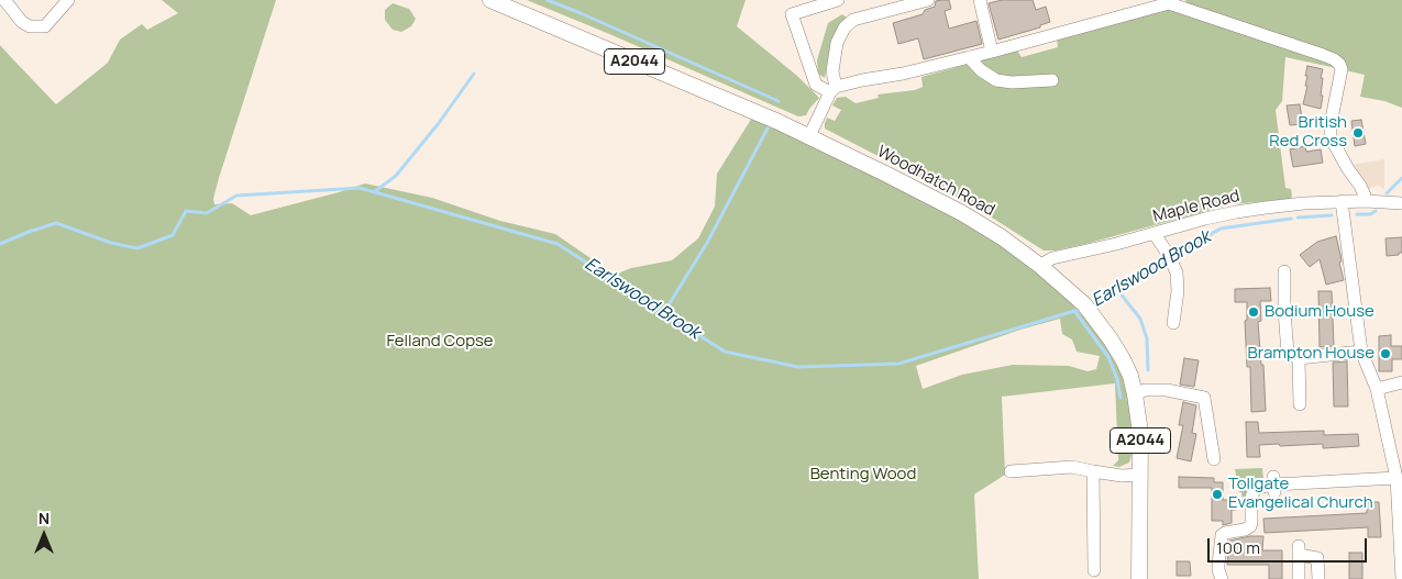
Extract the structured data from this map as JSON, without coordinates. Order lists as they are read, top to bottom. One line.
{"streets":{"main road":["A2044","Woodhatch Road"],"street":["Maple Road"]},"crossings":[["Woodhatch Road","Maple Road"]],"water":["Earlswood Brook"],"parks":["Felland Copse","Benting Wood"],"places":["British Red Cross","Bodium House","Brampton House","Tollgate Evangelical Church"],"scale_bar":"100 m","north":"top"}
